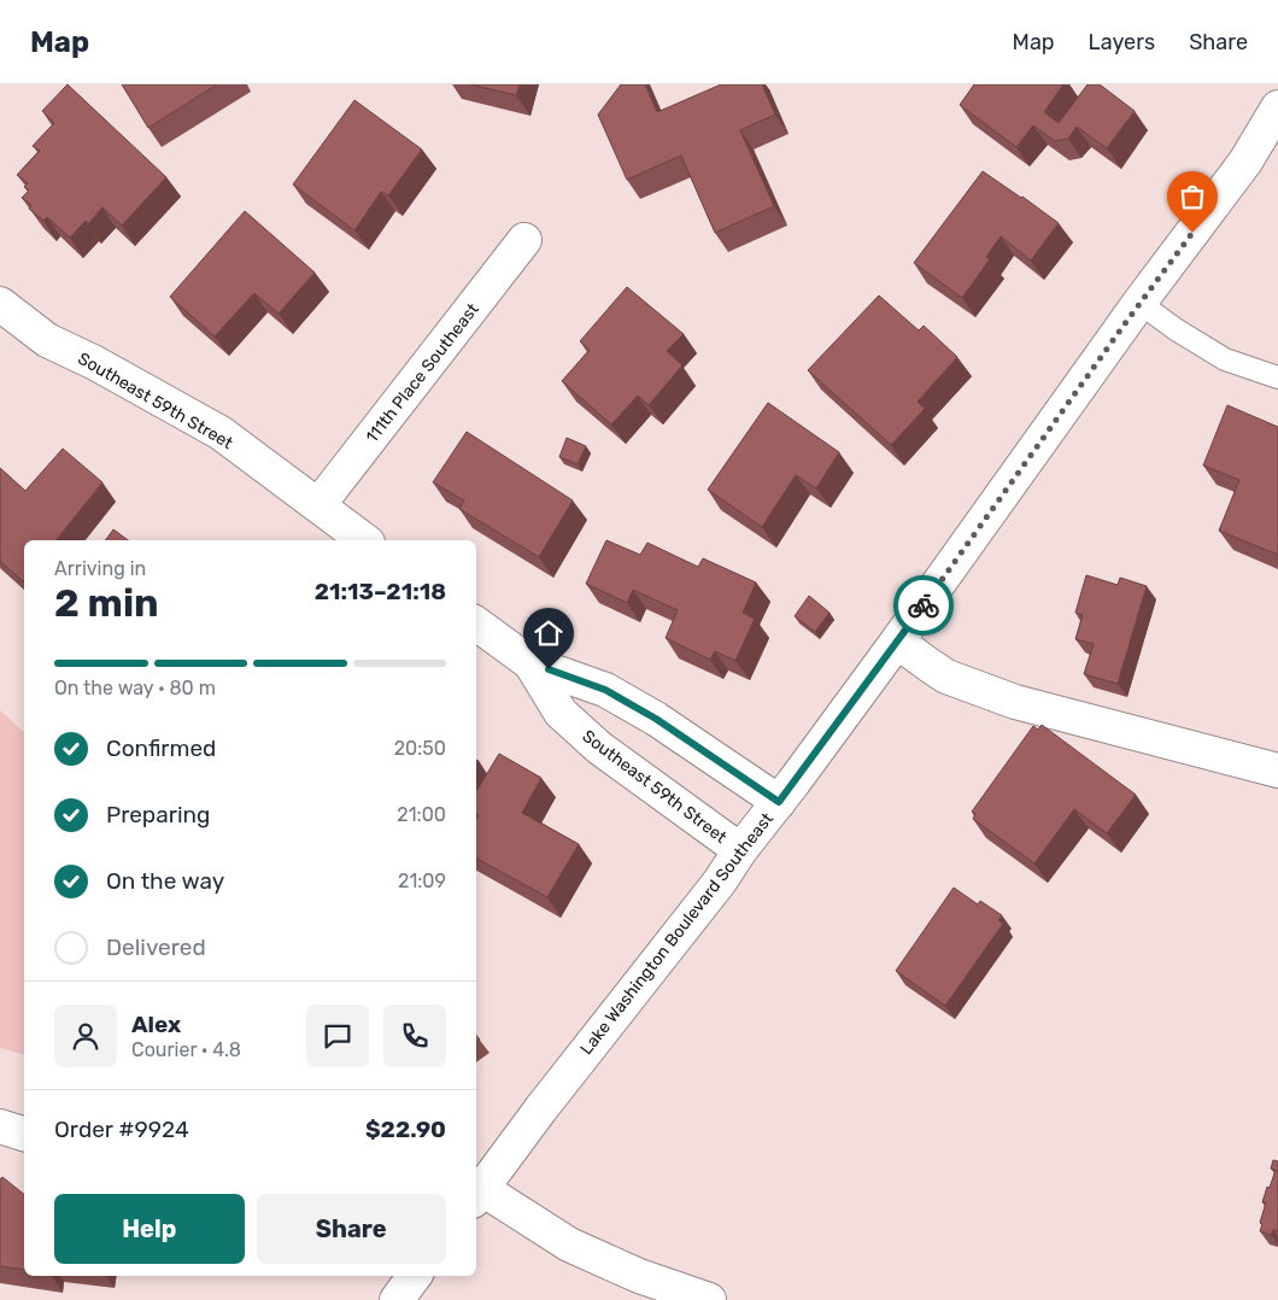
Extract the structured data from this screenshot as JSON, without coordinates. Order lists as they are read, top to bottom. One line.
{"streets":{"street":["111th Place Southeast","Southeast 59th Street","Lake Washington Boulevard Southeast"]},"crossings":[["111th Place Southeast","Southeast 59th Street"],["Southeast 59th Street","Lake Washington Boulevard Southeast"]],"page":{"header":"Map","nav":["Map","Layers","Share"],"heading":["2 min","Arriving in","21:13–21:18"],"panel":["Alex","Courier · 4.8","Order #9924","$22.90"],"bar":"On the way · 80 m","list":[["Confirmed","20:50"],["Preparing","21:00"],["On the way","21:09"],"Delivered"],"buttons":["Help","Share"]}}
